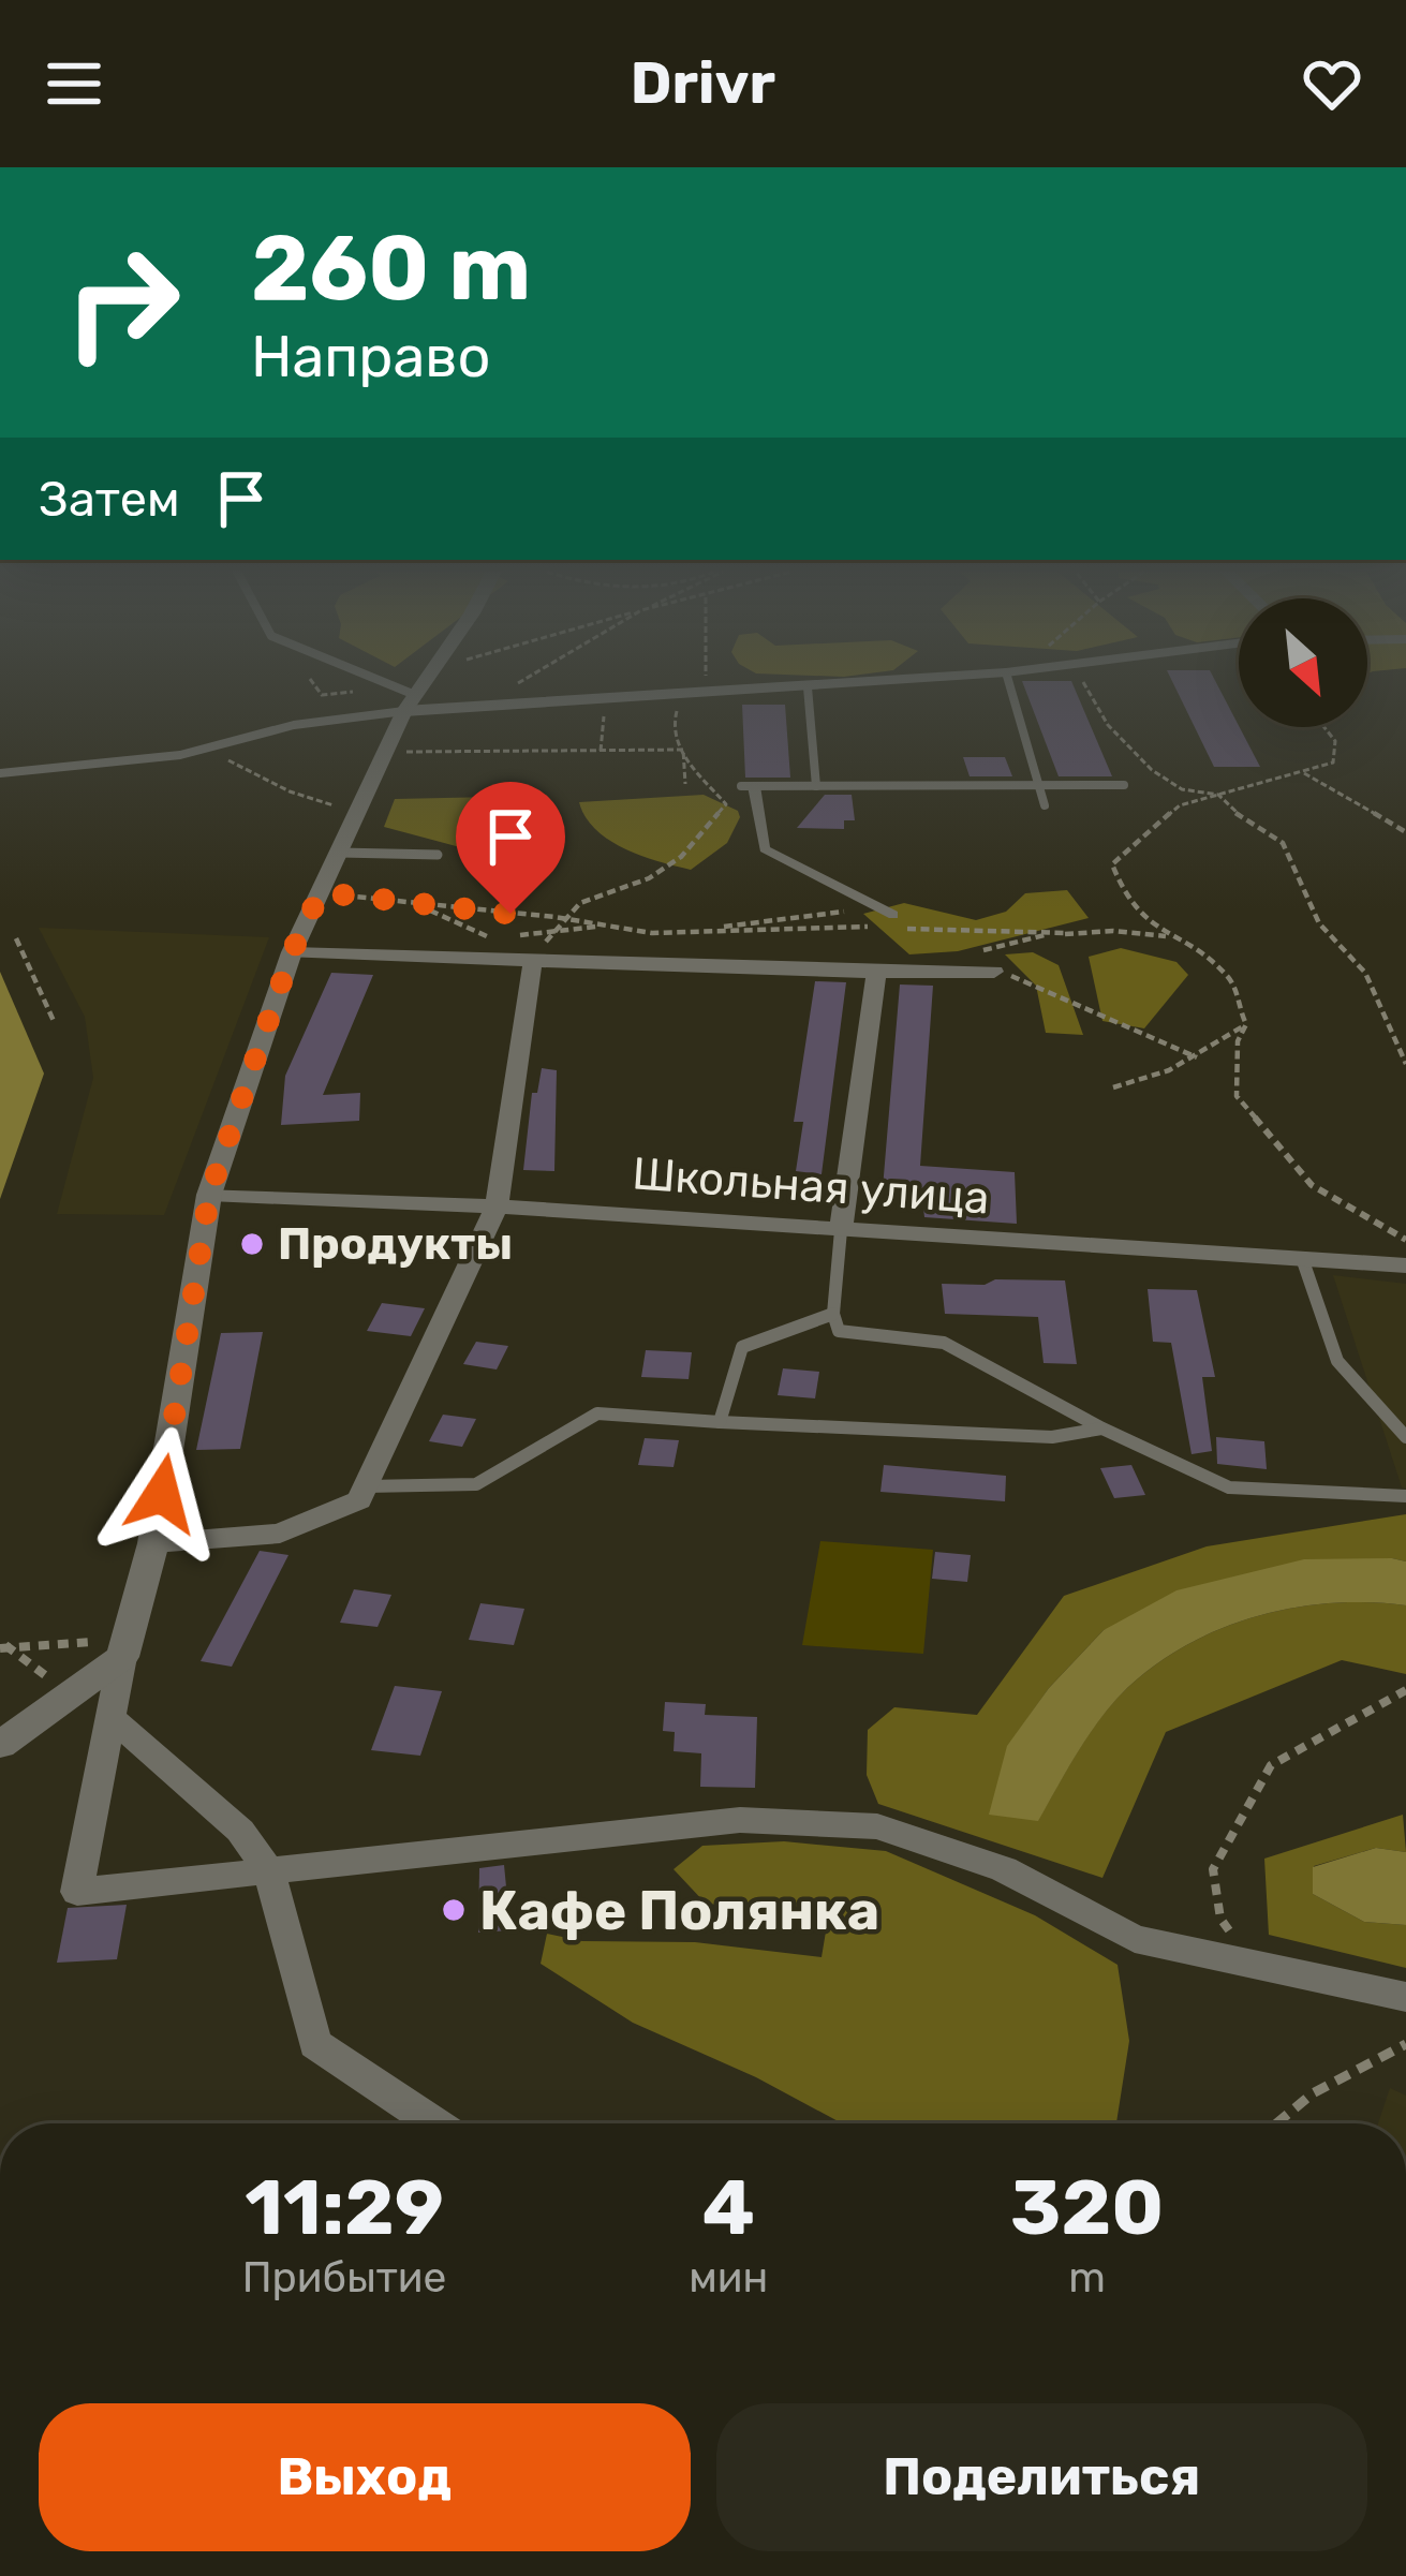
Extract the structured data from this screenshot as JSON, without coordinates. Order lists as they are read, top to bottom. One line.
{"streets":{"street":["Школьная улица"]},"places":["Продукты","Кафе Полянка"],"north":"bottom right","page":{"header":"Drivr","turn":["260 m","Направо"],"then":"Затем","eta":["11:29","Прибытие","4","мин","320","m"],"buttons":["Выход","Поделиться"]}}
